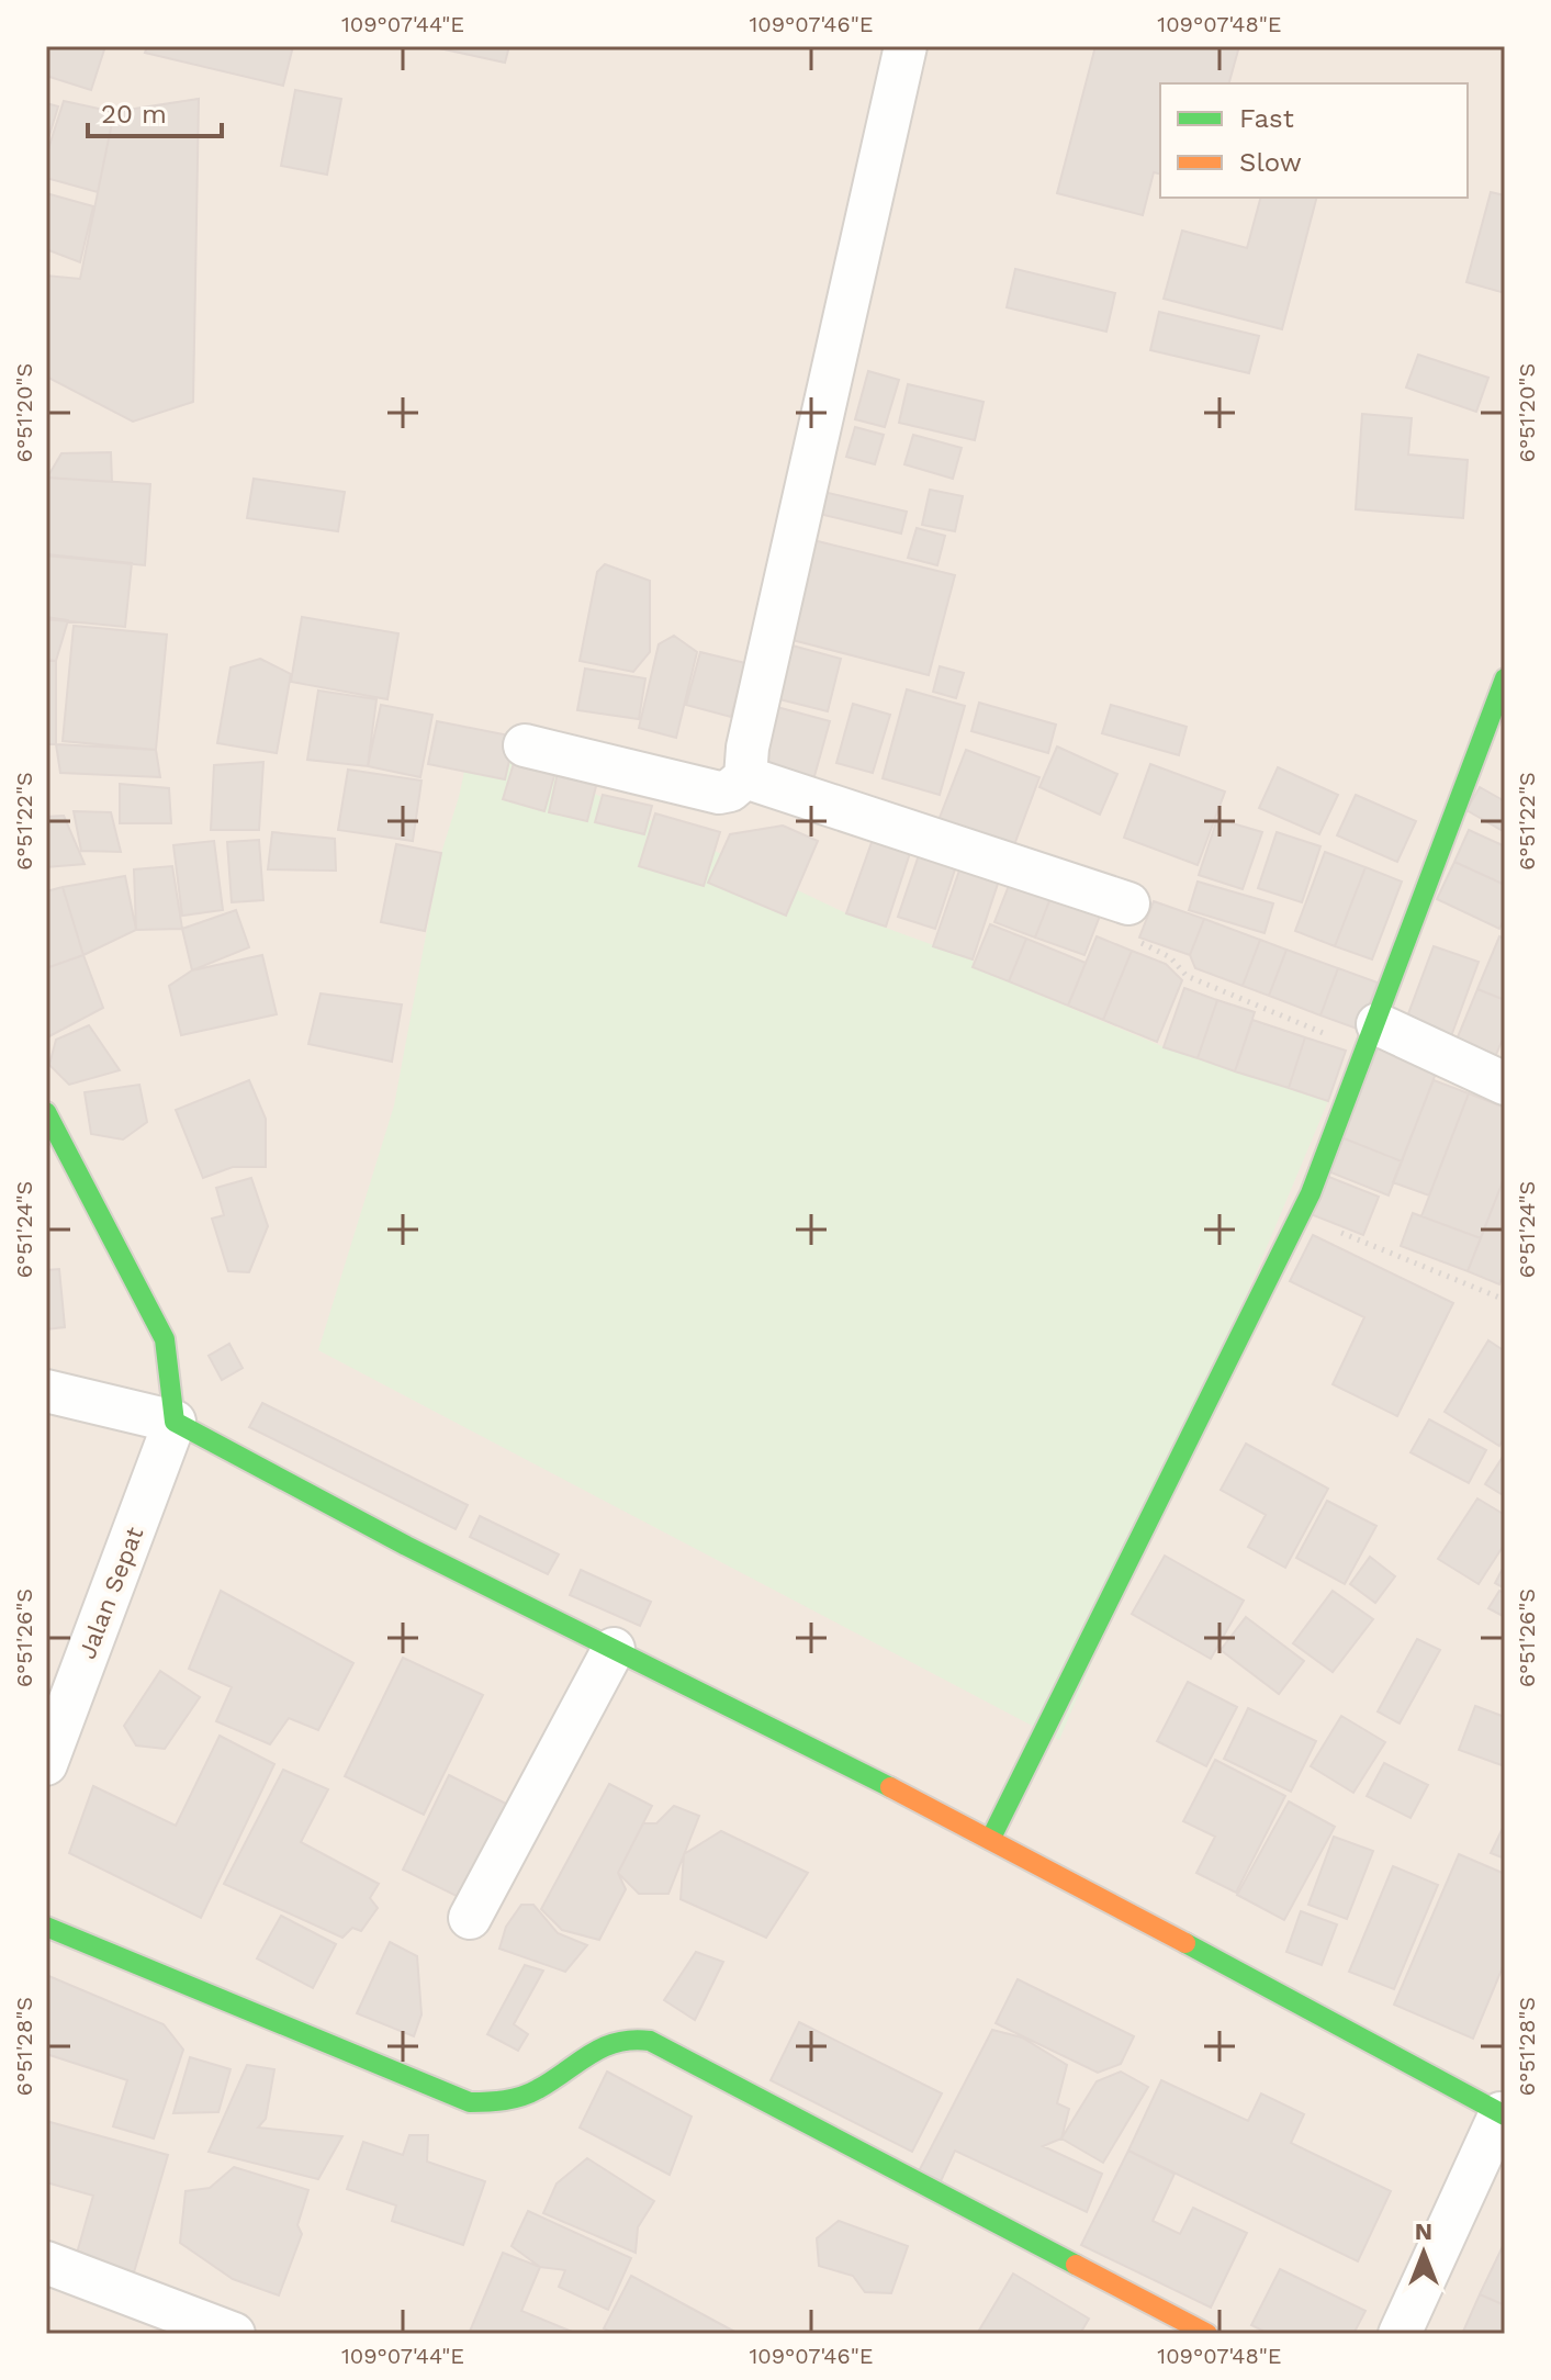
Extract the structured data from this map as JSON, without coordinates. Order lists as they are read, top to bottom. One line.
{"streets":{"street":["Jalan Sepat"]},"legend":["Fast","Slow"],"scale_bar":"20 m","north":"top","coordinates":["109°07'44\"E","109°07'46\"E","109°07'48\"E","6°51'20\"S","6°51'22\"S","6°51'24\"S","6°51'26\"S","6°51'28\"S"]}
